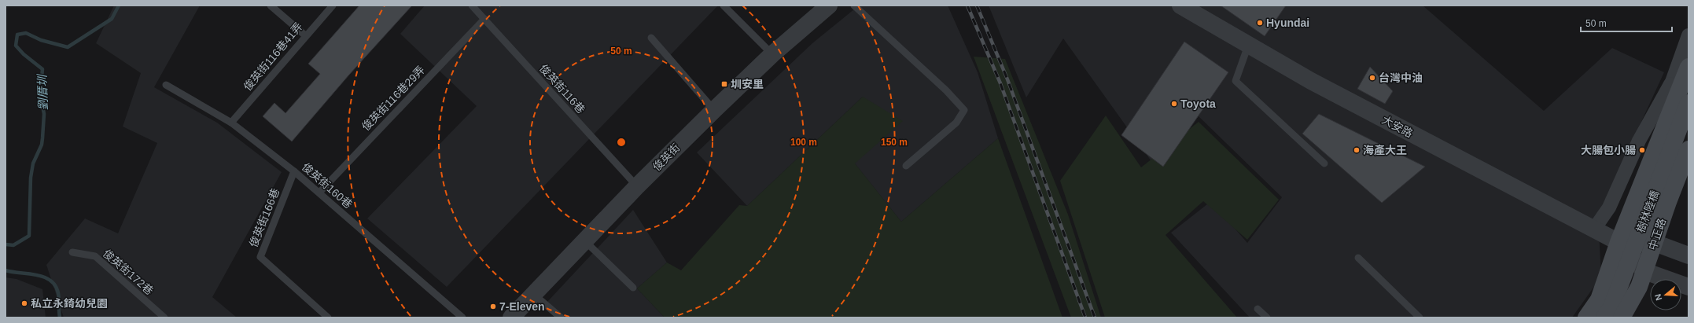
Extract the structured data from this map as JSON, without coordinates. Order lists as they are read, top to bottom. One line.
{"streets":{"main road":["樹林陸橋","中正路"],"street":["大安路","俊英街"],"lane":["俊英街116巷41弄","俊英街116巷","俊英街116巷29弄","俊英街160巷","俊英街166巷","俊英街172巷"]},"crossings":[["俊英街116巷41弄","俊英街160巷"],["俊英街116巷","俊英街116巷29弄"],["俊英街116巷","俊英街"],["俊英街116巷29弄","俊英街160巷"],["大安路","中正路"],["俊英街160巷","俊英街166巷"]],"water":["劉厝圳"],"places":{"other":["Hyundai","台灣中油","Toyota","海產大王","大腸包小腸","私立永錡幼兒園","7-Eleven"],"transit":["圳安里"]},"scale_bar":"50 m","north":"left","rings":["50 m","100 m","150 m"]}
